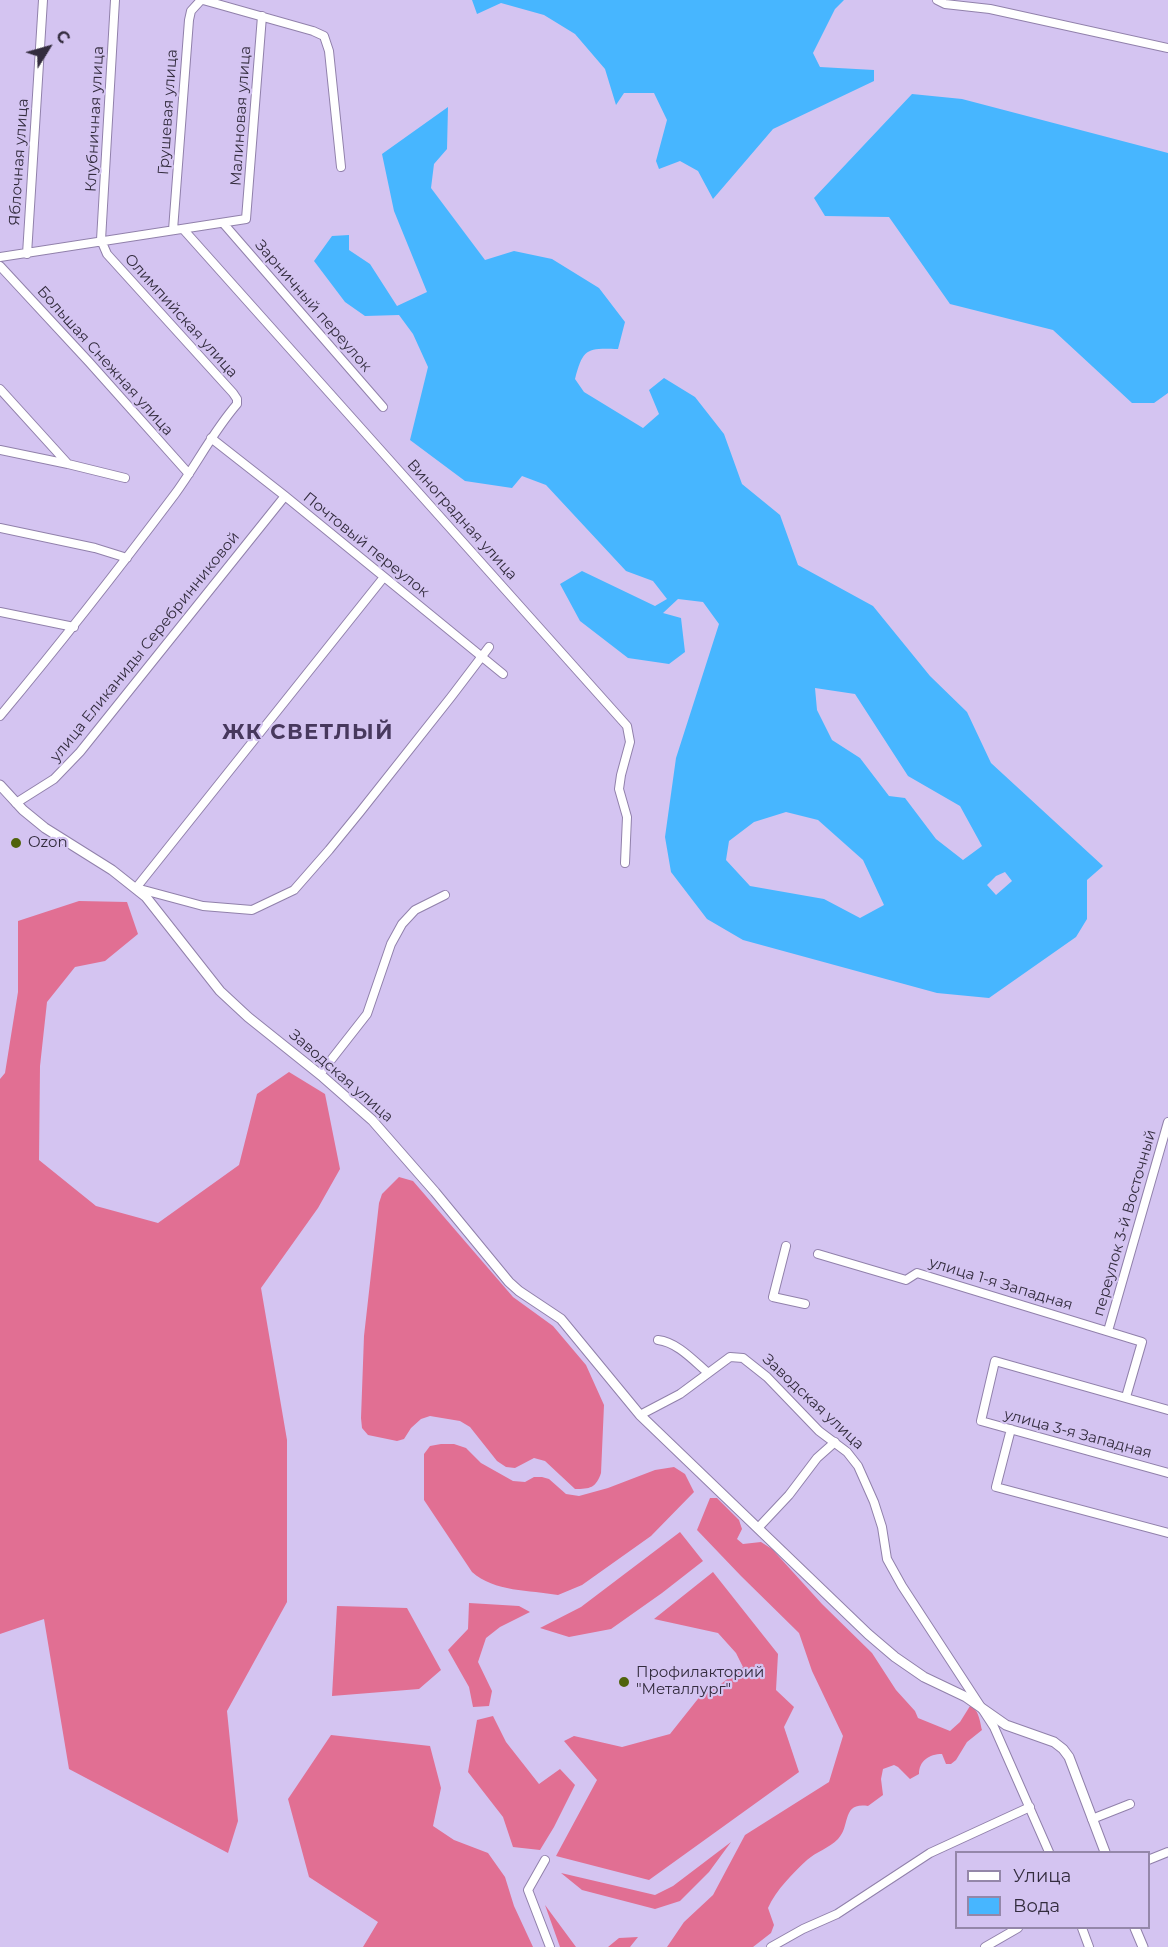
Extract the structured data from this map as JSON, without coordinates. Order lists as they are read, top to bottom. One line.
{"streets":{"street":["Грушевая улица","Малиновая улица","Клубничная улица","Яблочная улица","Зарничный переулок","Олимпийская улица","Большая Снежная улица","Виноградная улица","Почтовый переулок","улица Еликаниды Серебринниковой","Заводская улица","переулок 3-й Восточный","улица 1-я Западная","улица 3-я Западная"]},"crossings":[["Малиновая улица","Зарничный переулок"],["Клубничная улица","Олимпийская улица"],["Олимпийская улица","Почтовый переулок"],["Почтовый переулок","улица Еликаниды Серебринниковой"],["улица Еликаниды Серебринниковой","Заводская улица"],["переулок 3-й Восточный","улица 1-я Западная"],["улица 1-я Западная","улица 3-я Западная"]],"districts":["ЖК СВЕТЛЫЙ"],"places":["Ozon","Профилакторий \"Металлург\""],"legend":["Улица","Вода"],"north":"top right"}
